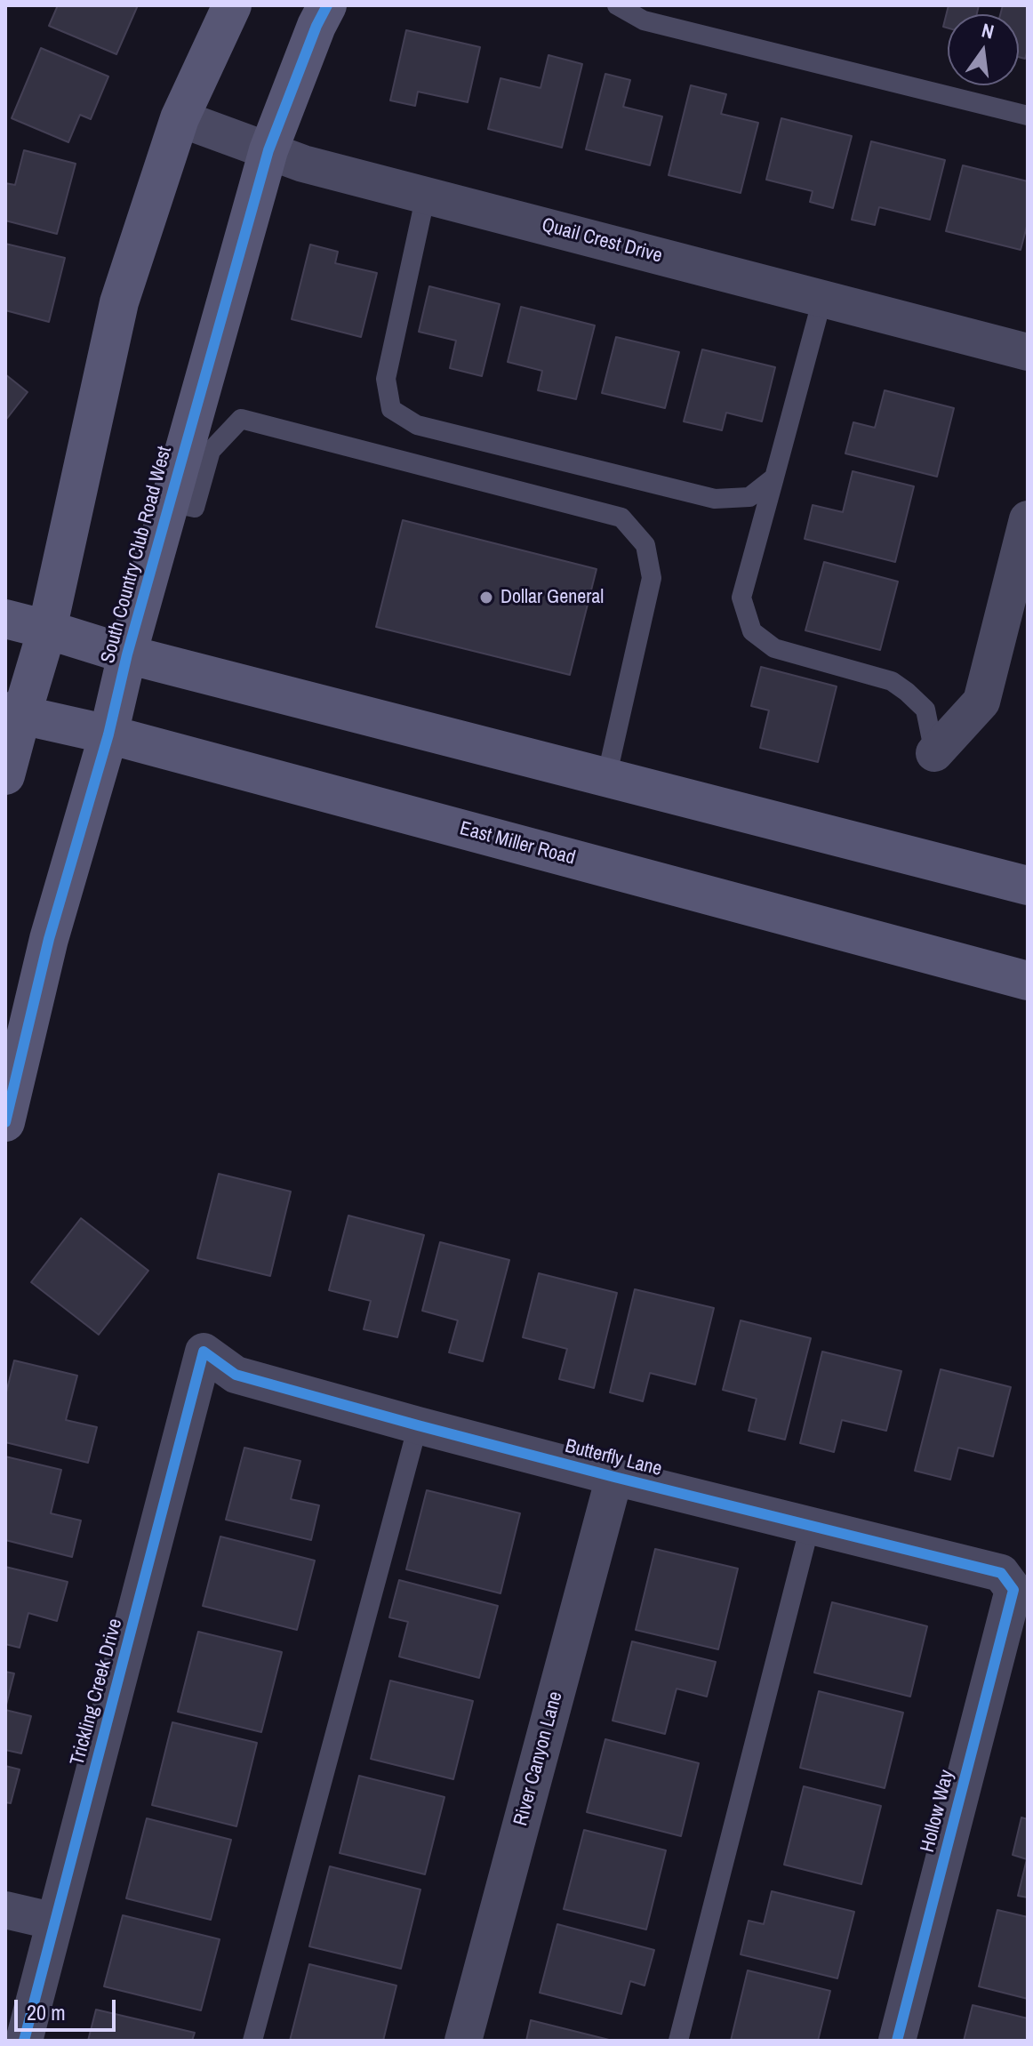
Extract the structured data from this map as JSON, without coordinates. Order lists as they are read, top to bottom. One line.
{"streets":{"main road":["South Country Club Road West","East Miller Road"],"street":["Quail Crest Drive","Butterfly Lane","Trickling Creek Drive","River Canyon Lane","Hollow Way"]},"crossings":[["Quail Crest Drive","South Country Club Road West"],["South Country Club Road West","East Miller Road"],["Butterfly Lane","Trickling Creek Drive"],["Butterfly Lane","River Canyon Lane"],["Butterfly Lane","Hollow Way"]],"places":["Dollar General"],"scale_bar":"20 m","north":"top"}
